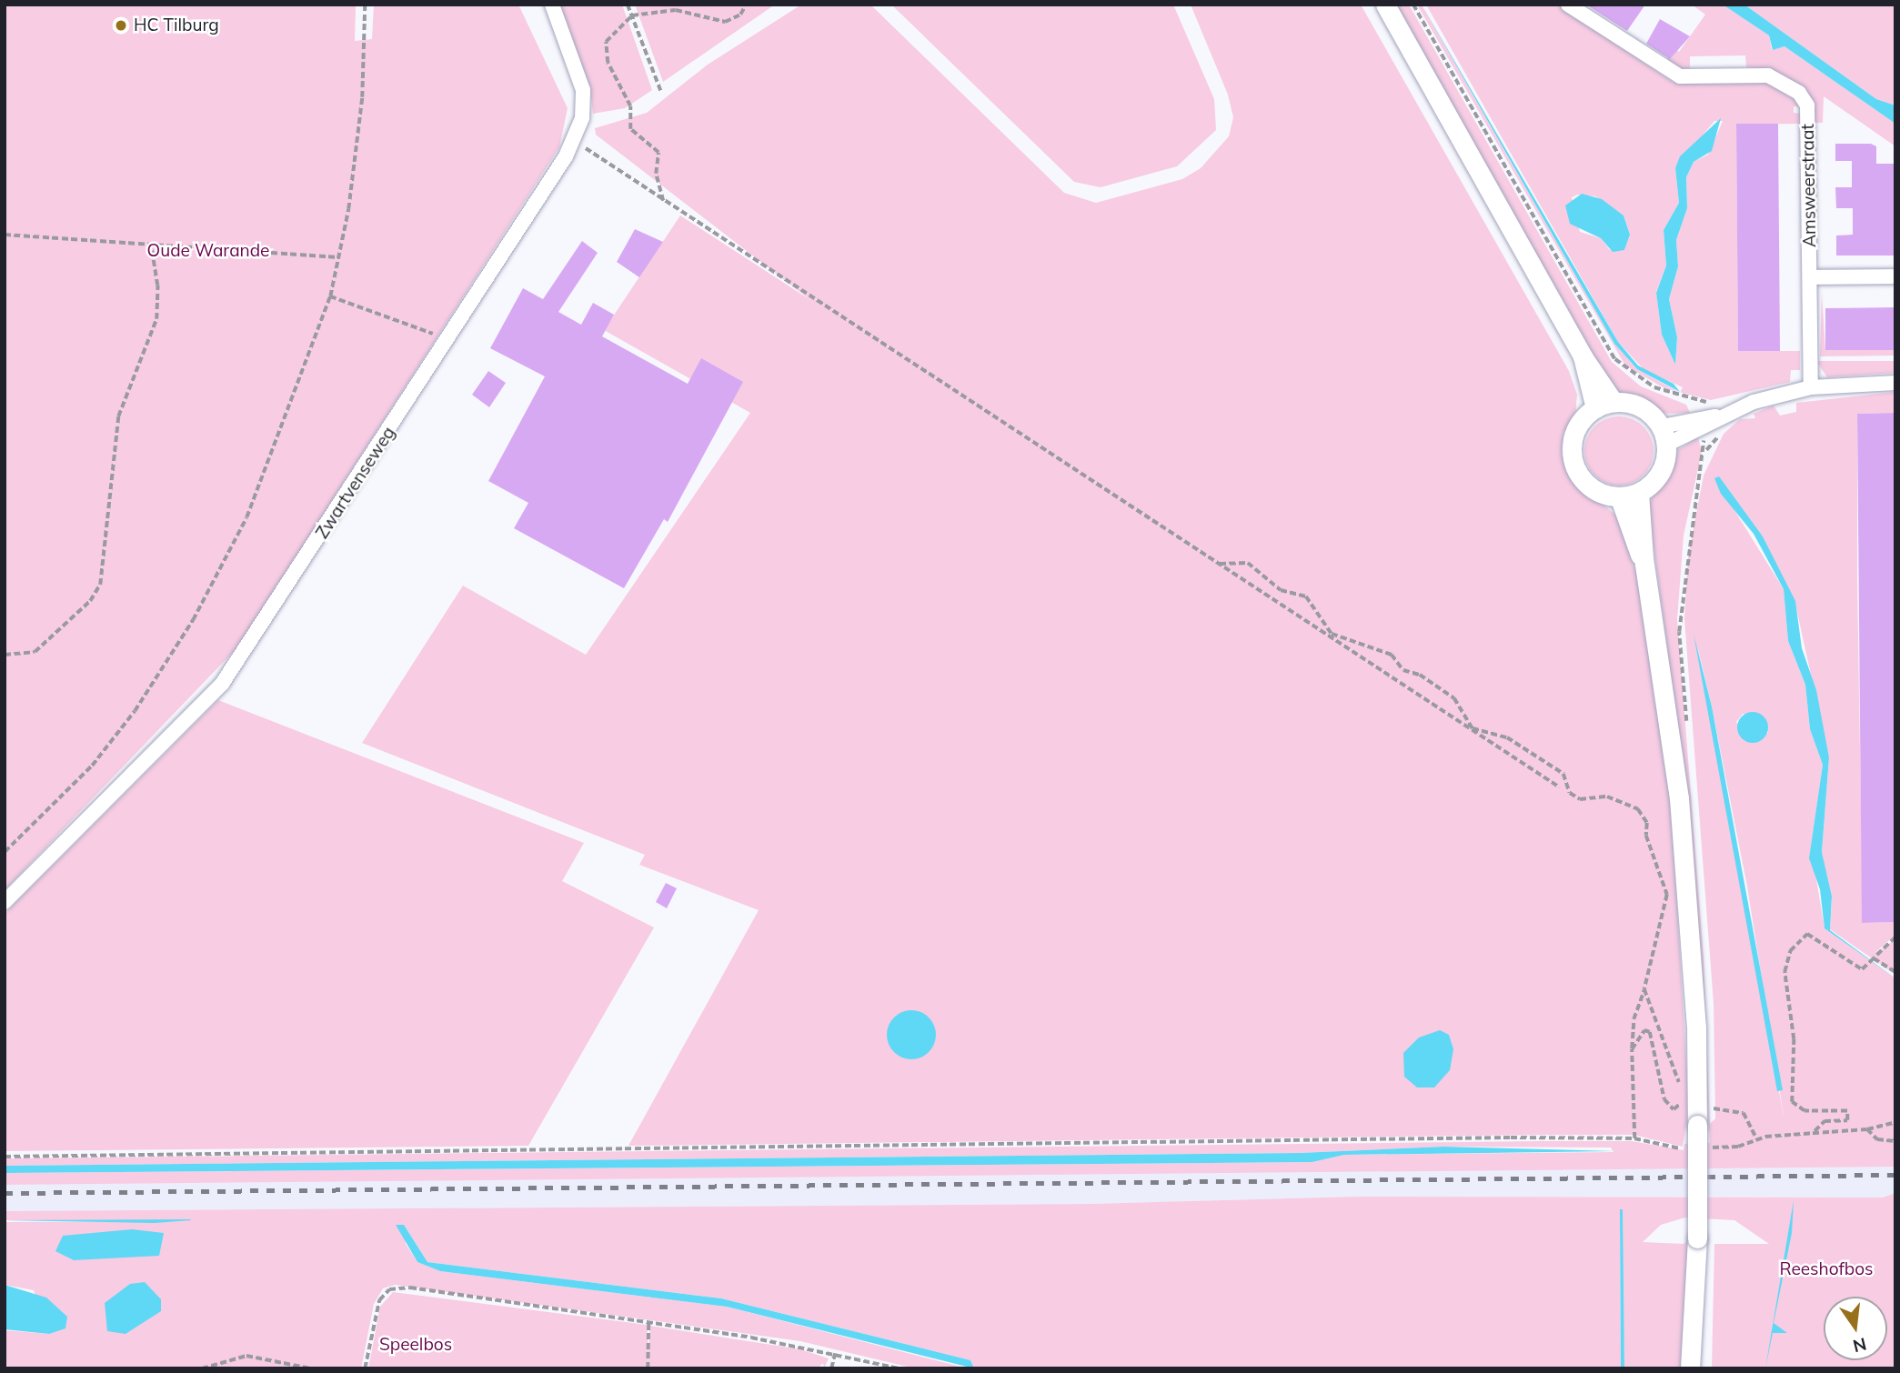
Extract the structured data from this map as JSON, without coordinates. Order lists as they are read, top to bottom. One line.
{"streets":{"street":["Amsweerstraat","Zwartvenseweg"]},"parks":["Oude Warande","Reeshofbos","Speelbos"],"places":["HC Tilburg"],"north":"bottom"}
